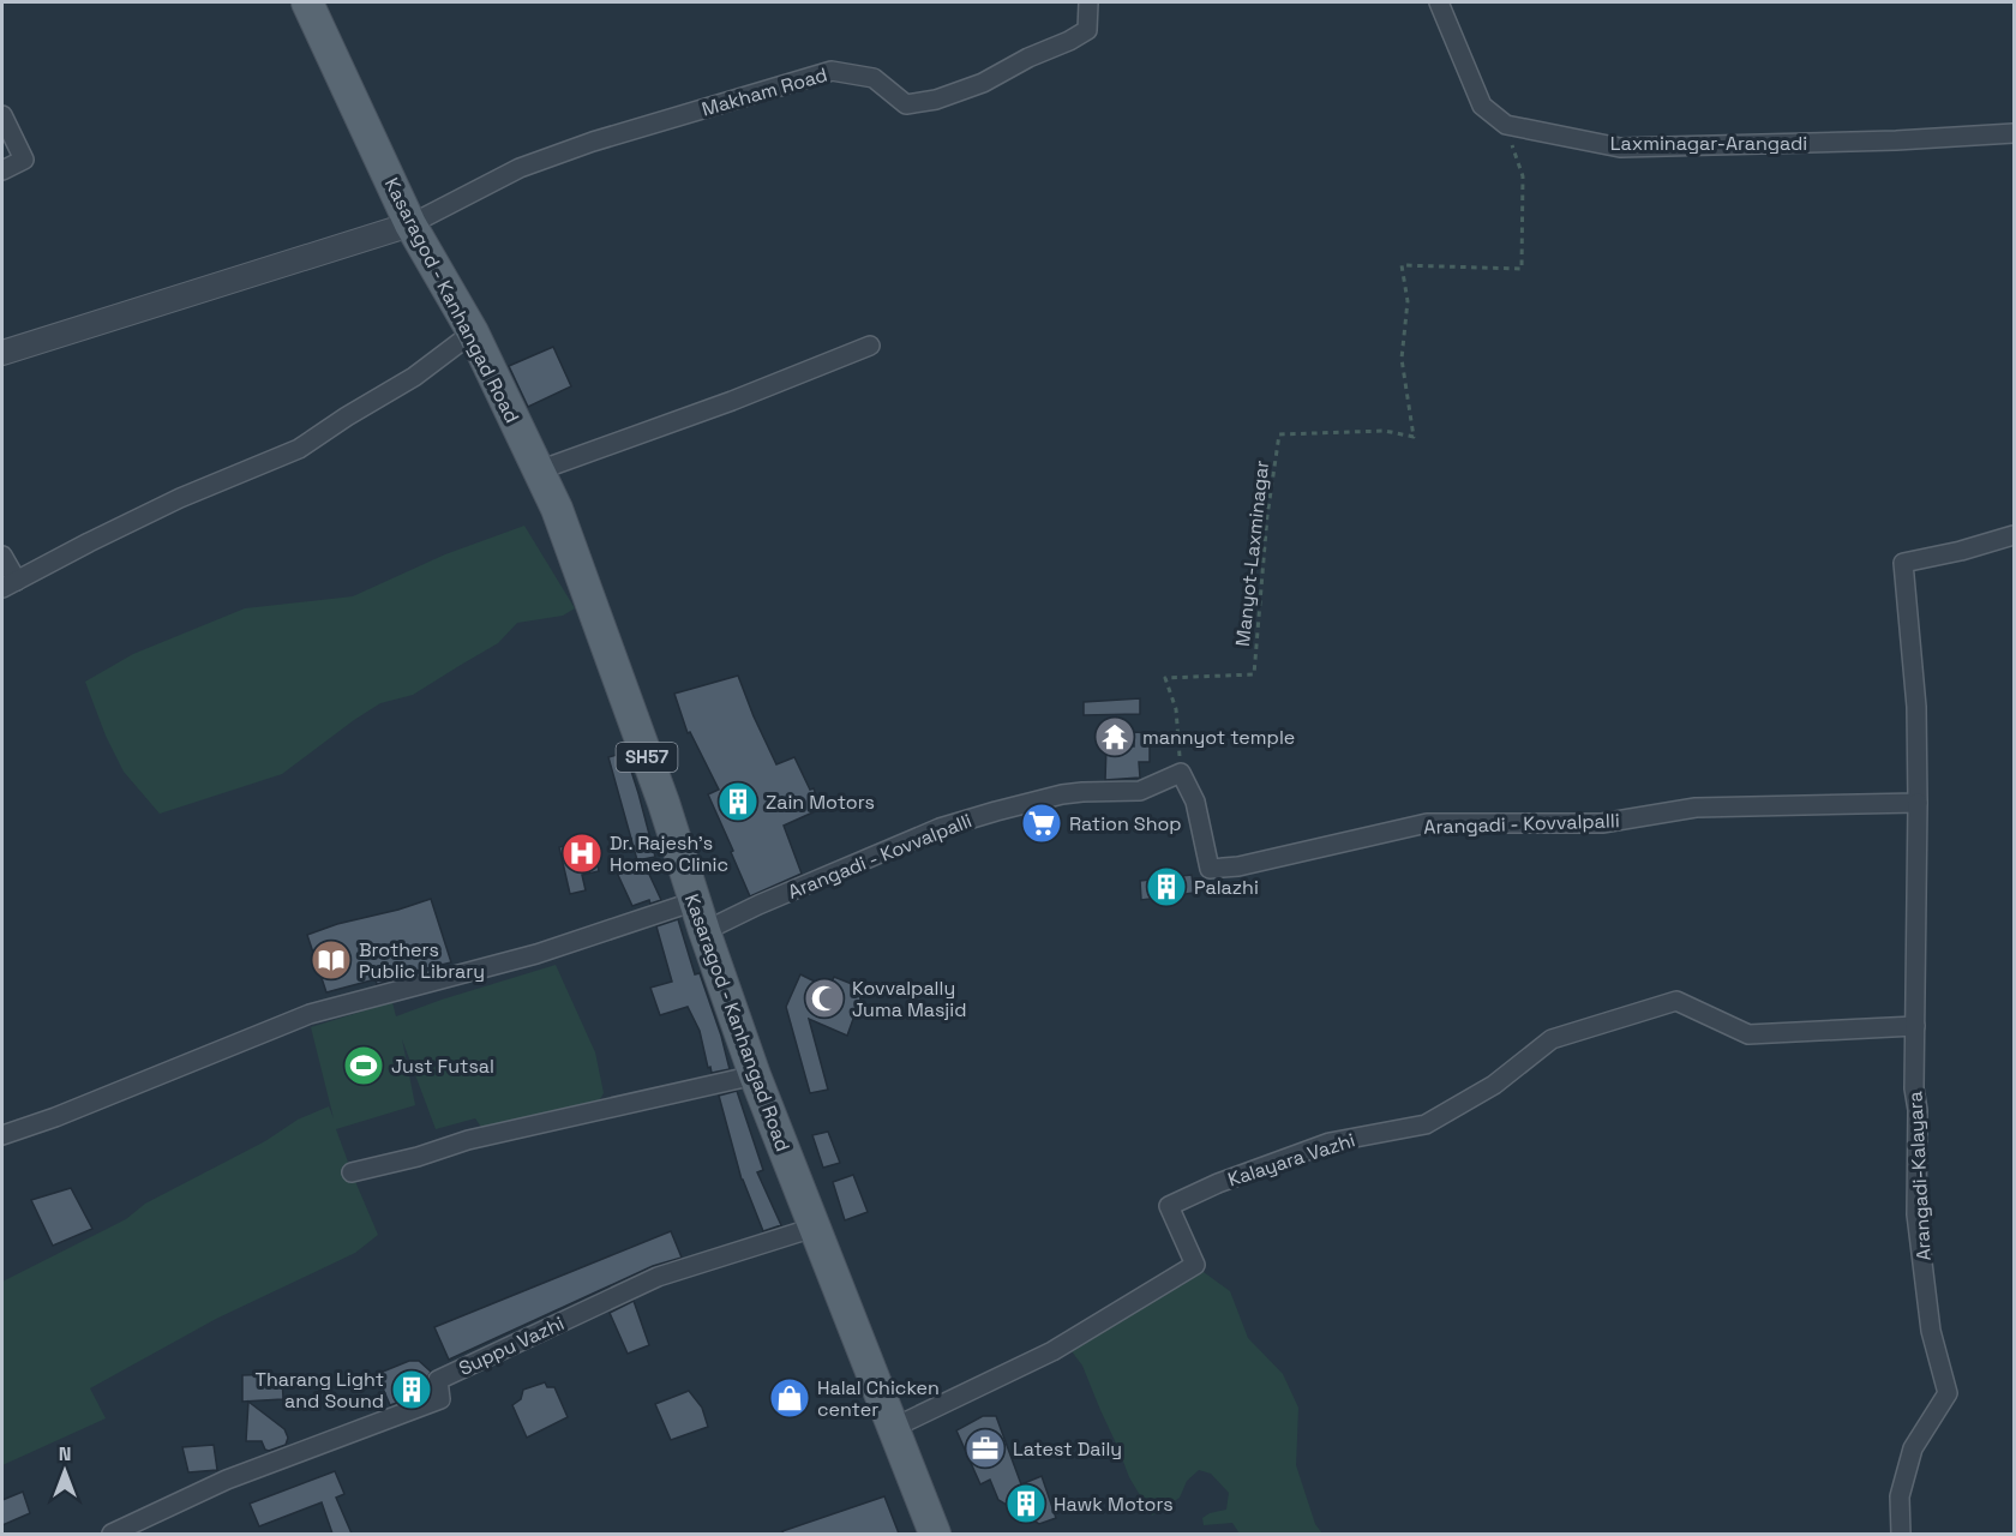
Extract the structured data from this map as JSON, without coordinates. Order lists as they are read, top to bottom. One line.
{"streets":{"main road":["Kasaragod - Kanhangad Road","SH57"],"street":["Makham Road","Laxminagar-Arangadi","Arangadi - Kovvalpalli","Kalayara Vazhi","Arangadi-Kalayara","Suppu Vazhi"],"path":["Manyot-Laxminagar"]},"crossings":[["Makham Road","Kasaragod - Kanhangad Road"],["Laxminagar-Arangadi","Manyot-Laxminagar"],["Kasaragod - Kanhangad Road","Arangadi - Kovvalpalli"],["Kasaragod - Kanhangad Road","Kalayara Vazhi"],["Kasaragod - Kanhangad Road","Suppu Vazhi"],["Manyot-Laxminagar","Arangadi - Kovvalpalli"],["Arangadi - Kovvalpalli","Arangadi-Kalayara"],["Kalayara Vazhi","Arangadi-Kalayara"]],"places":{"temple":["mannyot temple"],"building":["Zain Motors","Palazhi","Tharang Light and Sound","Hawk Motors"],"supermarket":["Ration Shop"],"hospital":["Dr. Rajesh's Homeo Clinic"],"library":["Brothers Public Library"],"mosque":["Kovvalpally Juma Masjid"],"sports":["Just Futsal"],"shop":["Halal Chicken center"],"office":["Latest Daily"]},"north":"top"}
